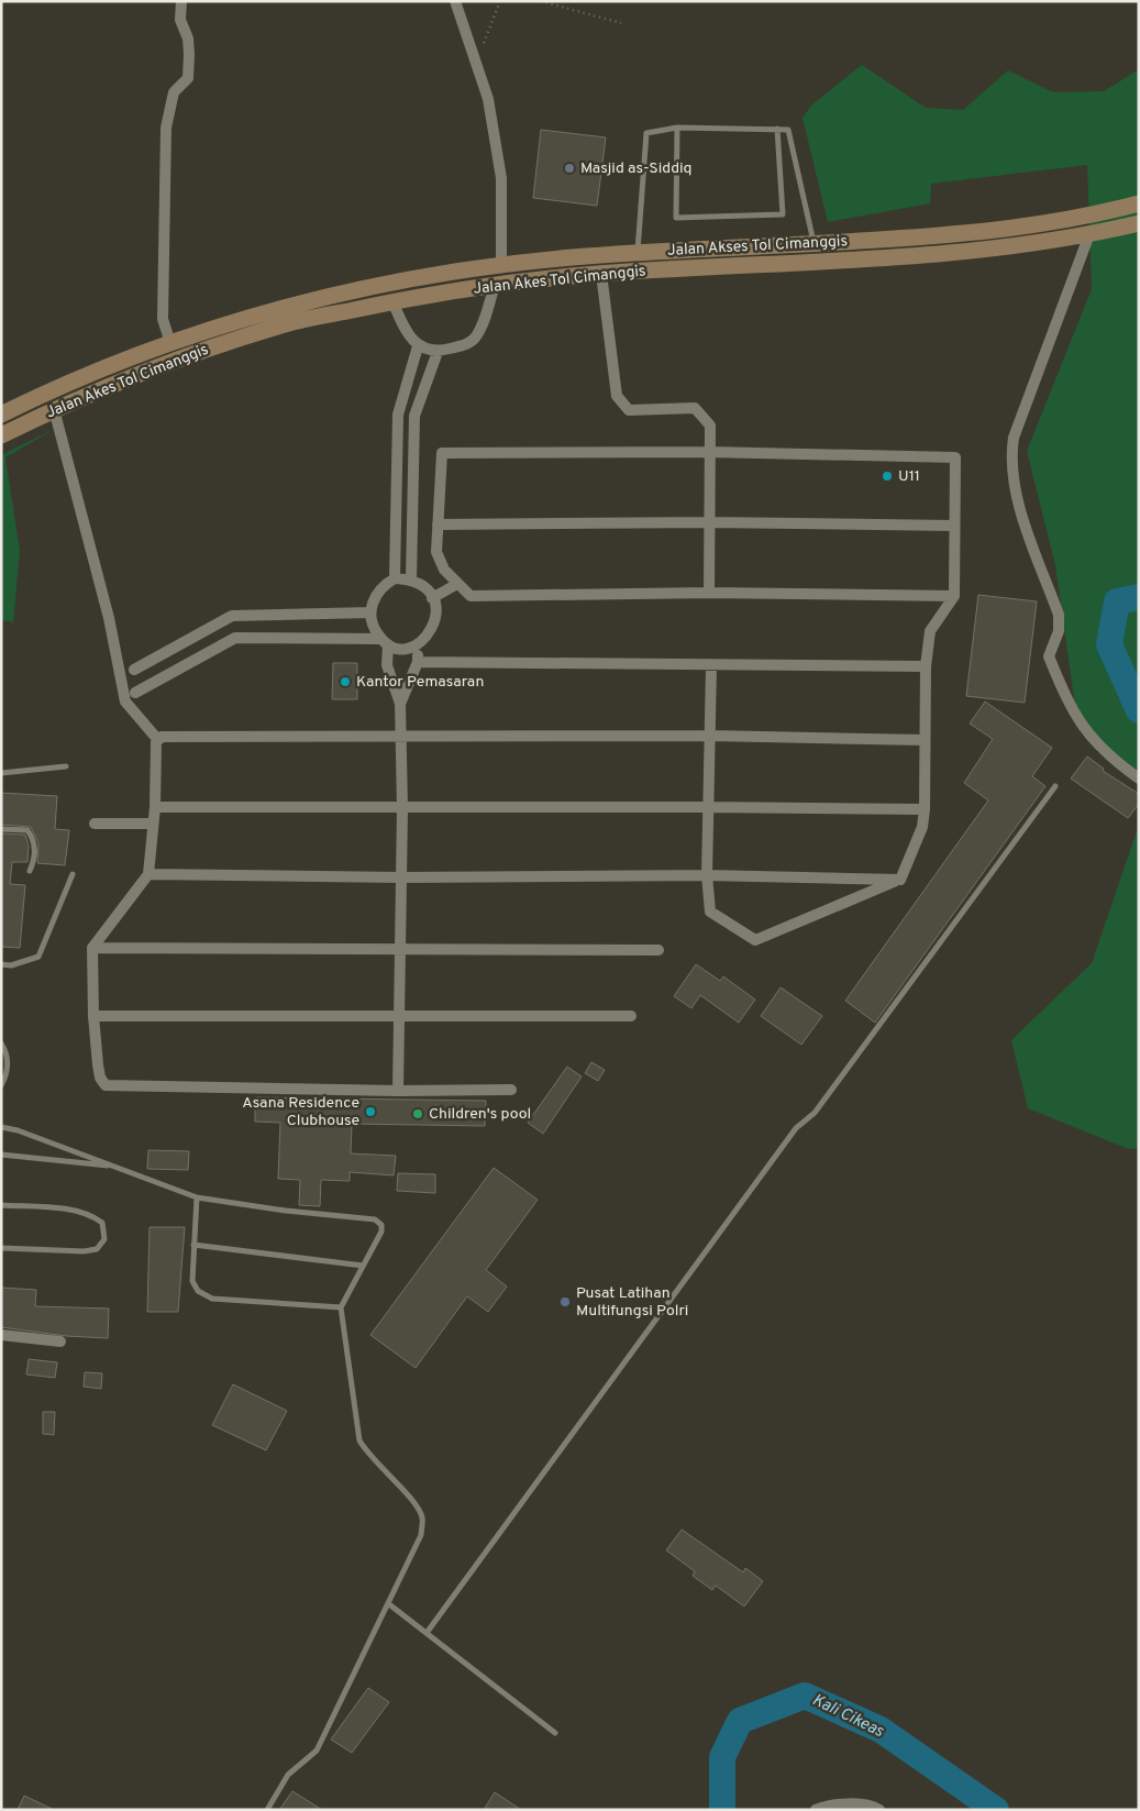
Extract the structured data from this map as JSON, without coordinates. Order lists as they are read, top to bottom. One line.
{"streets":{"main road":["Jalan Akses Tol Cimanggis","Jalan Akes Tol Cimanggis"]},"water":["Kali Cikeas"],"places":["Masjid as-Siddiq","U11","Kantor Pemasaran","Asana Residence Clubhouse","Children's pool","Pusat Latihan Multifungsi Polri"]}
